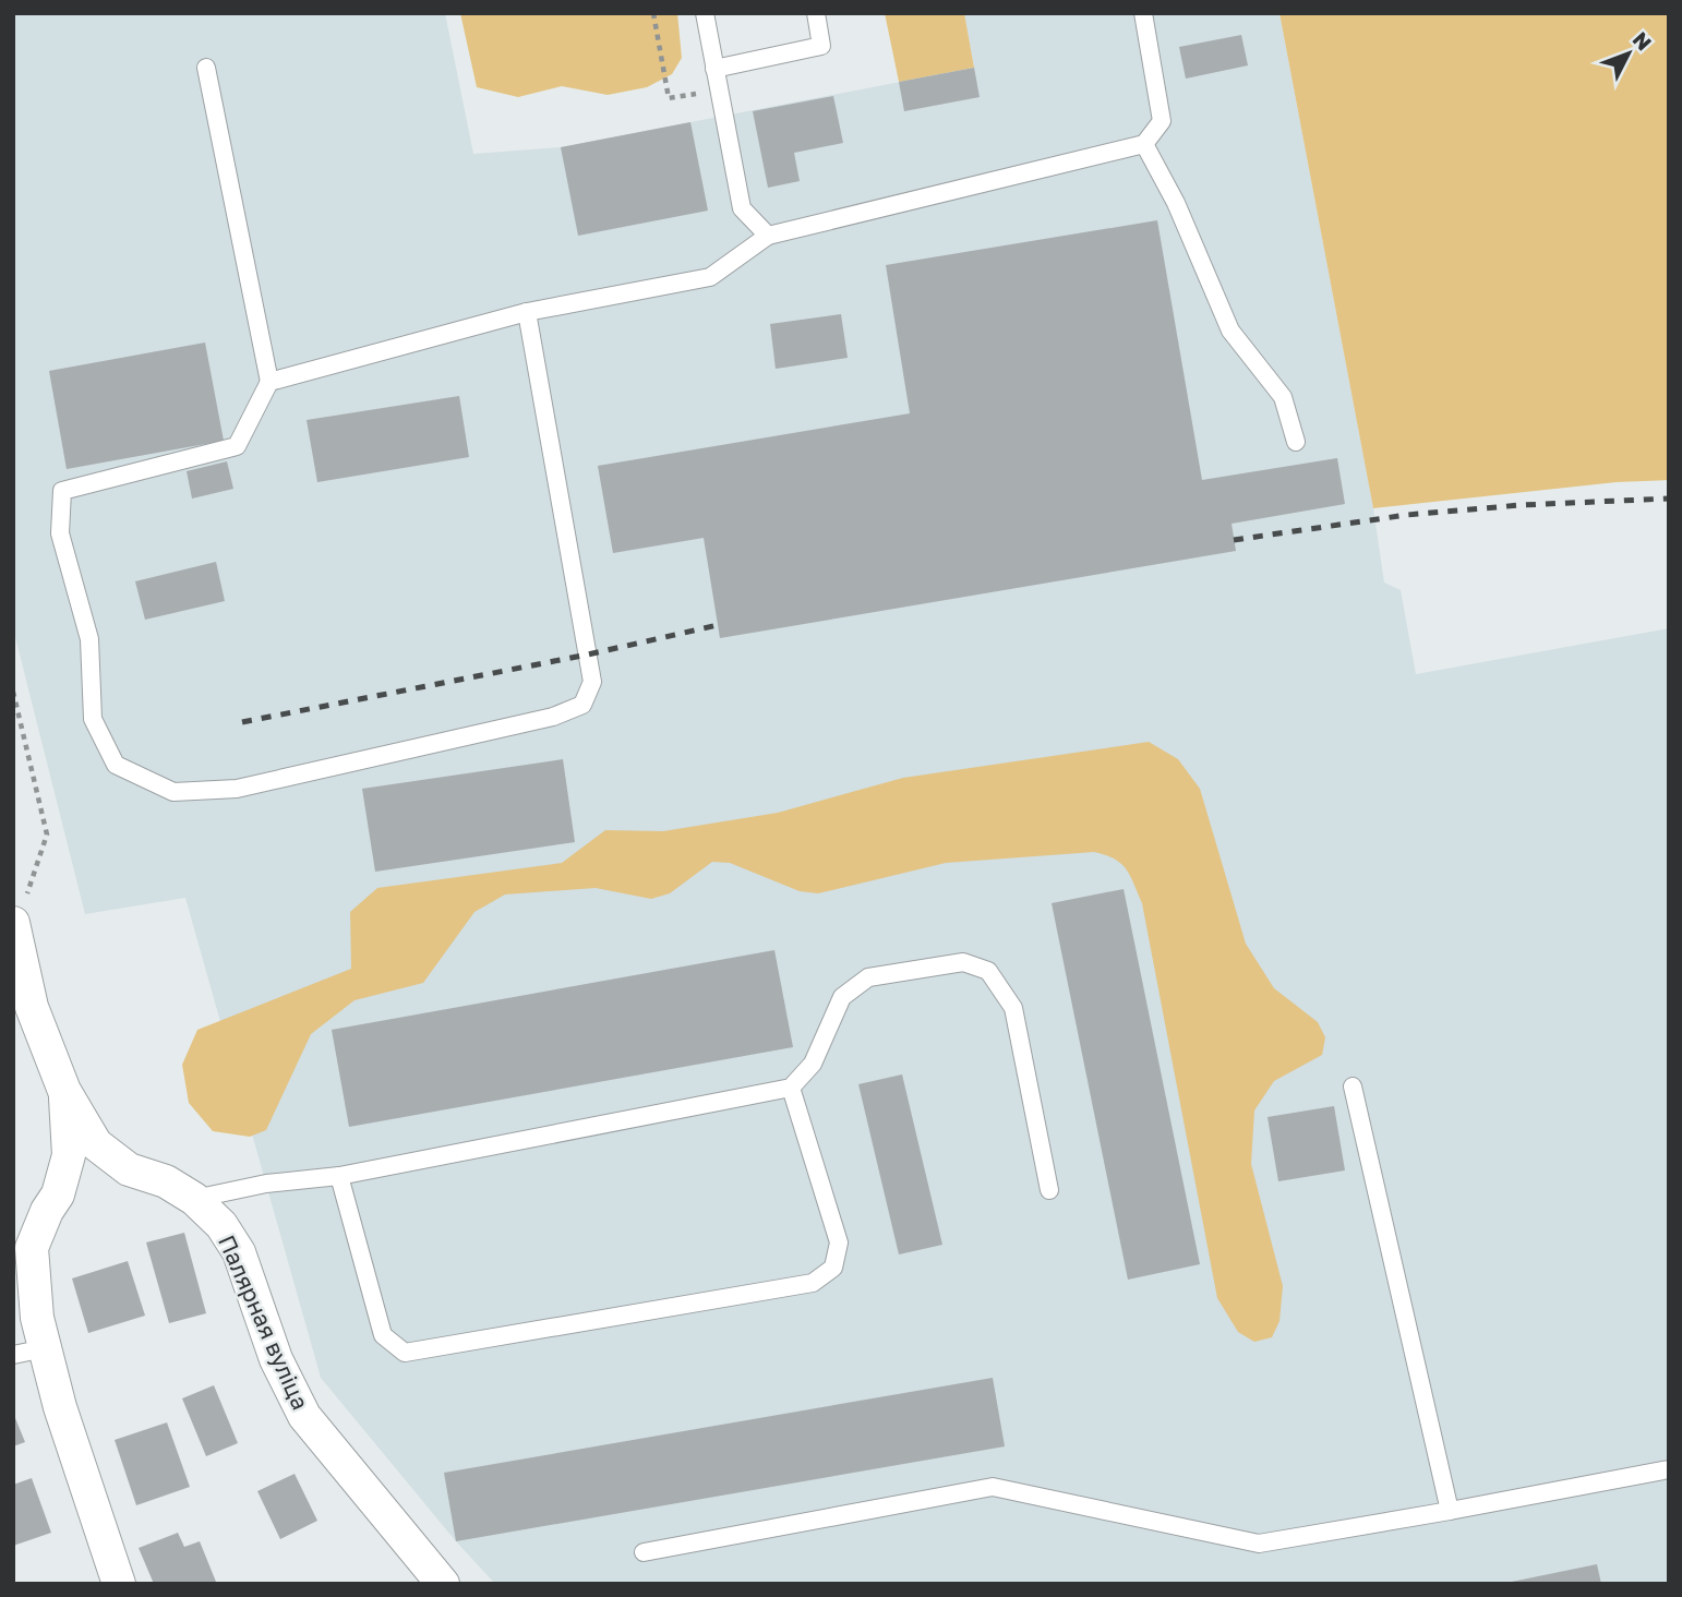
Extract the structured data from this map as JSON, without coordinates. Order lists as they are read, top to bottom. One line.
{"streets":{"street":["Палярная вуліца"]},"north":"top right"}
